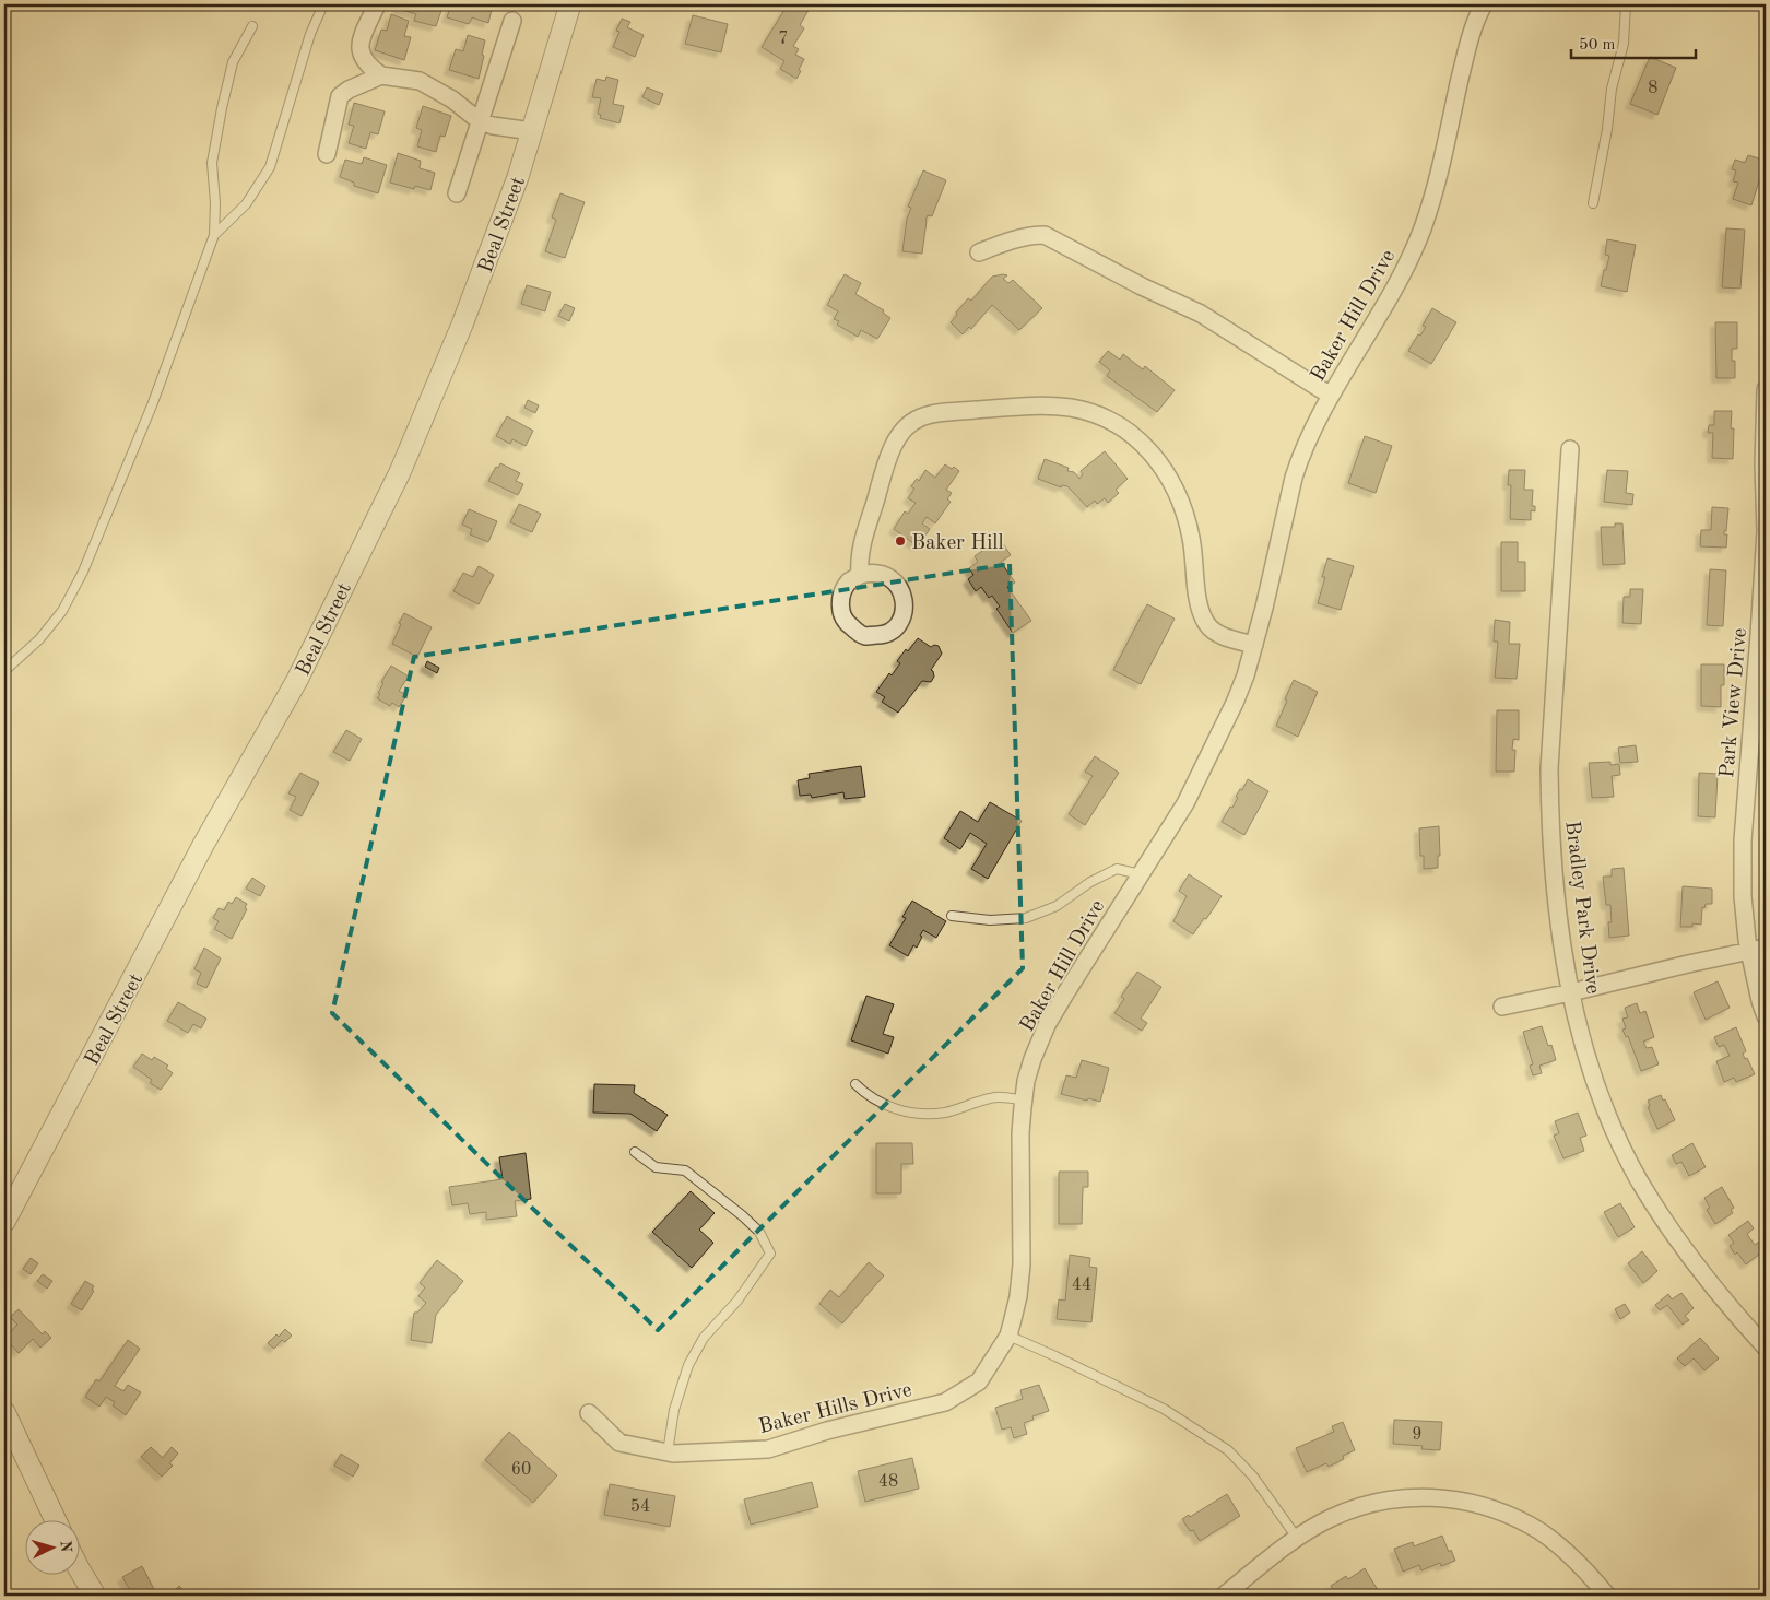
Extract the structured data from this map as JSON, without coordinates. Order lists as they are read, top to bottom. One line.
{"streets":{"street":["Beal Street","Baker Hill Drive","Park View Drive","Bradley Park Drive","Baker Hills Drive"]},"crossings":[["Baker Hill Drive","Baker Hills Drive"]],"places":["Baker Hill"],"house_numbers":["7","8","44","9","60","48","54"],"scale_bar":"50 m","north":"right"}
